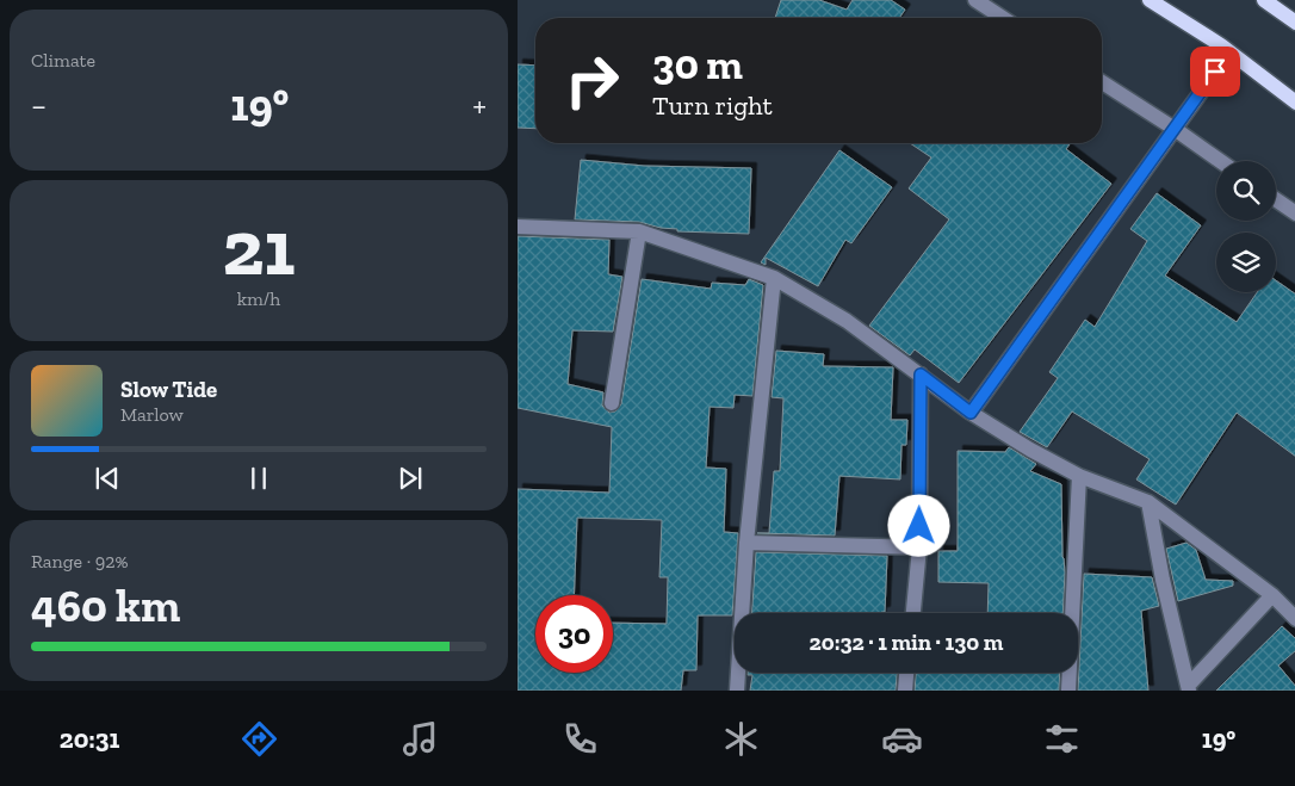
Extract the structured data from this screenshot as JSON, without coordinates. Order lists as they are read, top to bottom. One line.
{"page":{"tile":["Climate",["21","km/h"],["Range · 92%","460 km"]],"turn":["30 m","Turn right"],"heat":["−","19°","+"],"song":["Slow Tide","Marlow"],"limit":"30","trip":"20:32 · 1 min · 130 m","tabs":["20:31","19°"]}}
